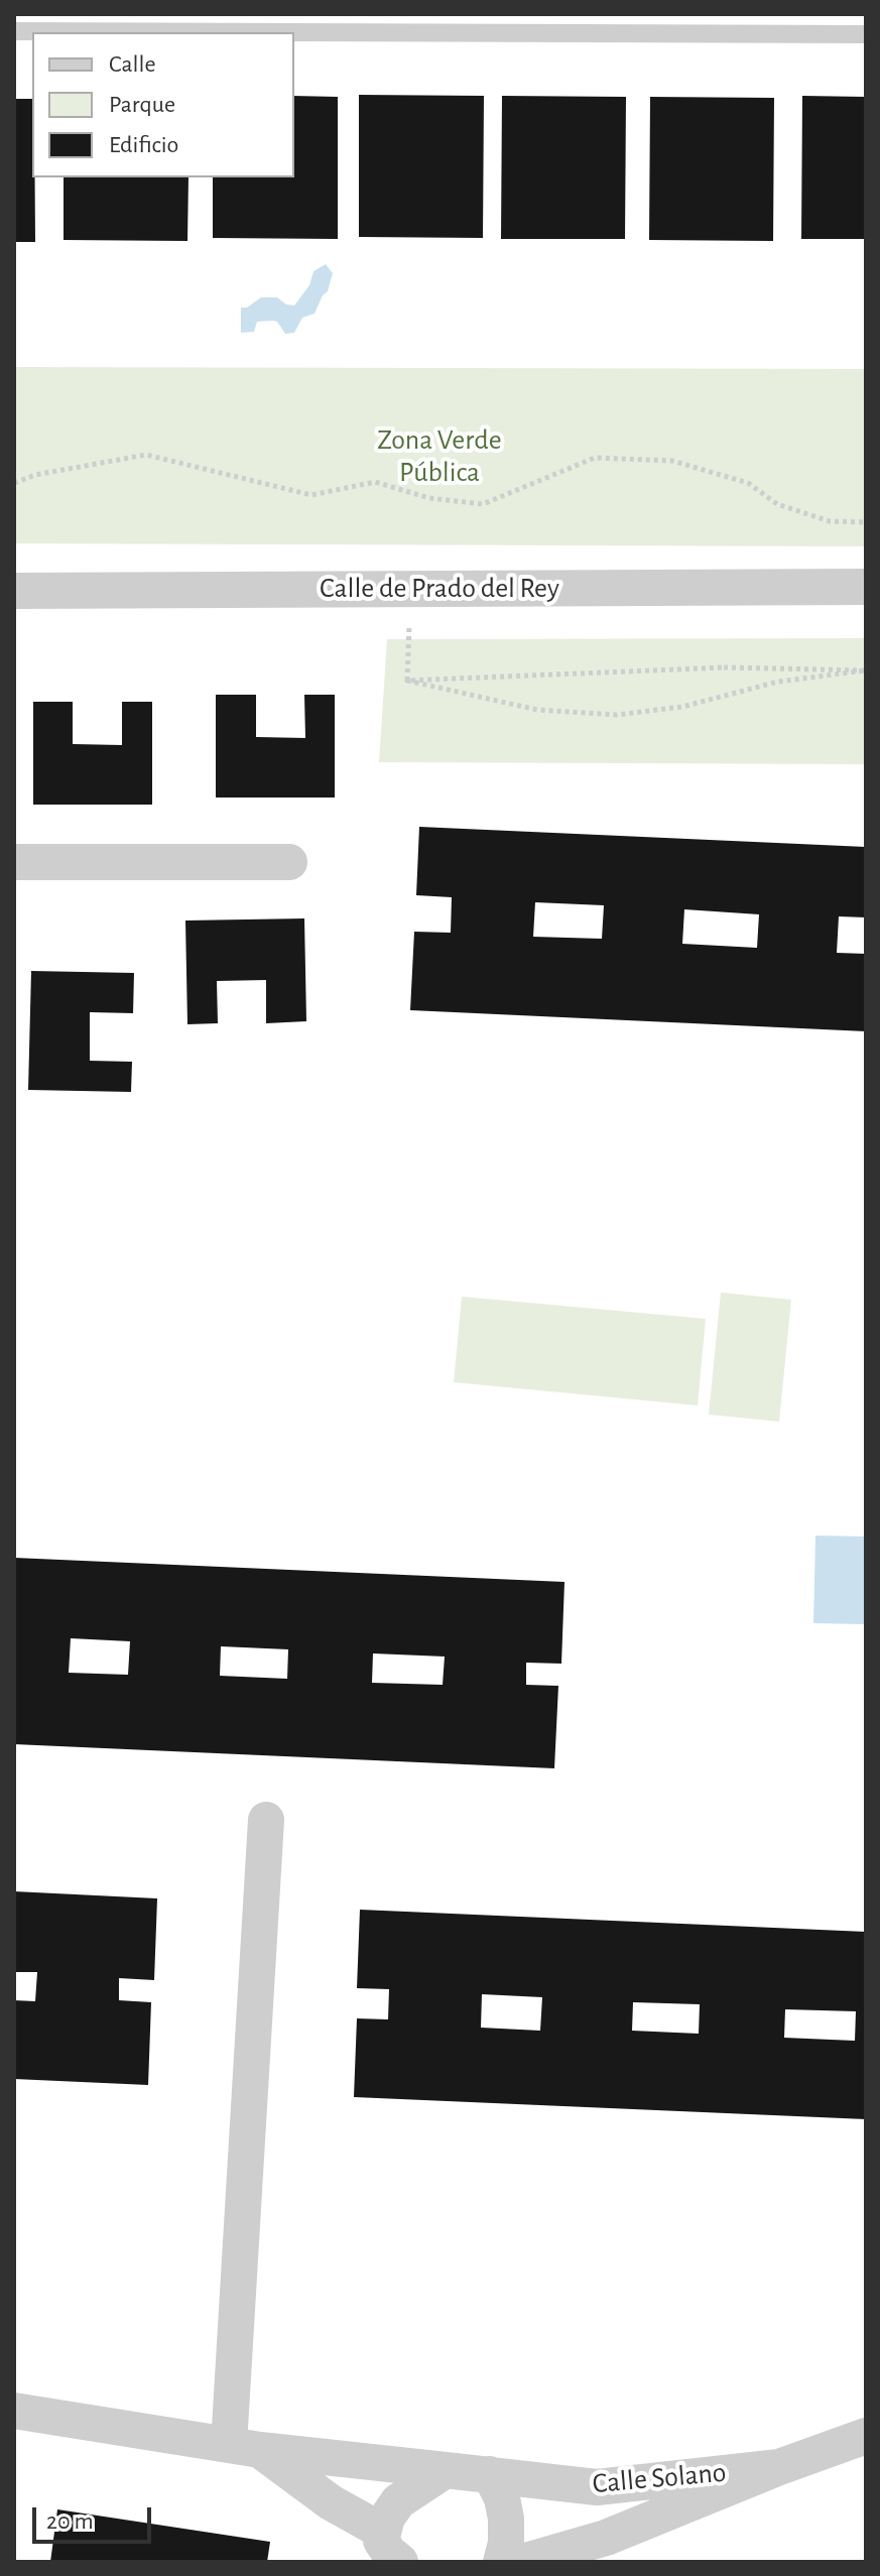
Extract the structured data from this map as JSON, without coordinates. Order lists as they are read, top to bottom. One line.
{"streets":{"street":["Calle de Prado del Rey","Calle Solano"]},"parks":["Zona Verde Pública"],"legend":["Calle","Parque","Edificio"],"scale_bar":"20 m"}
